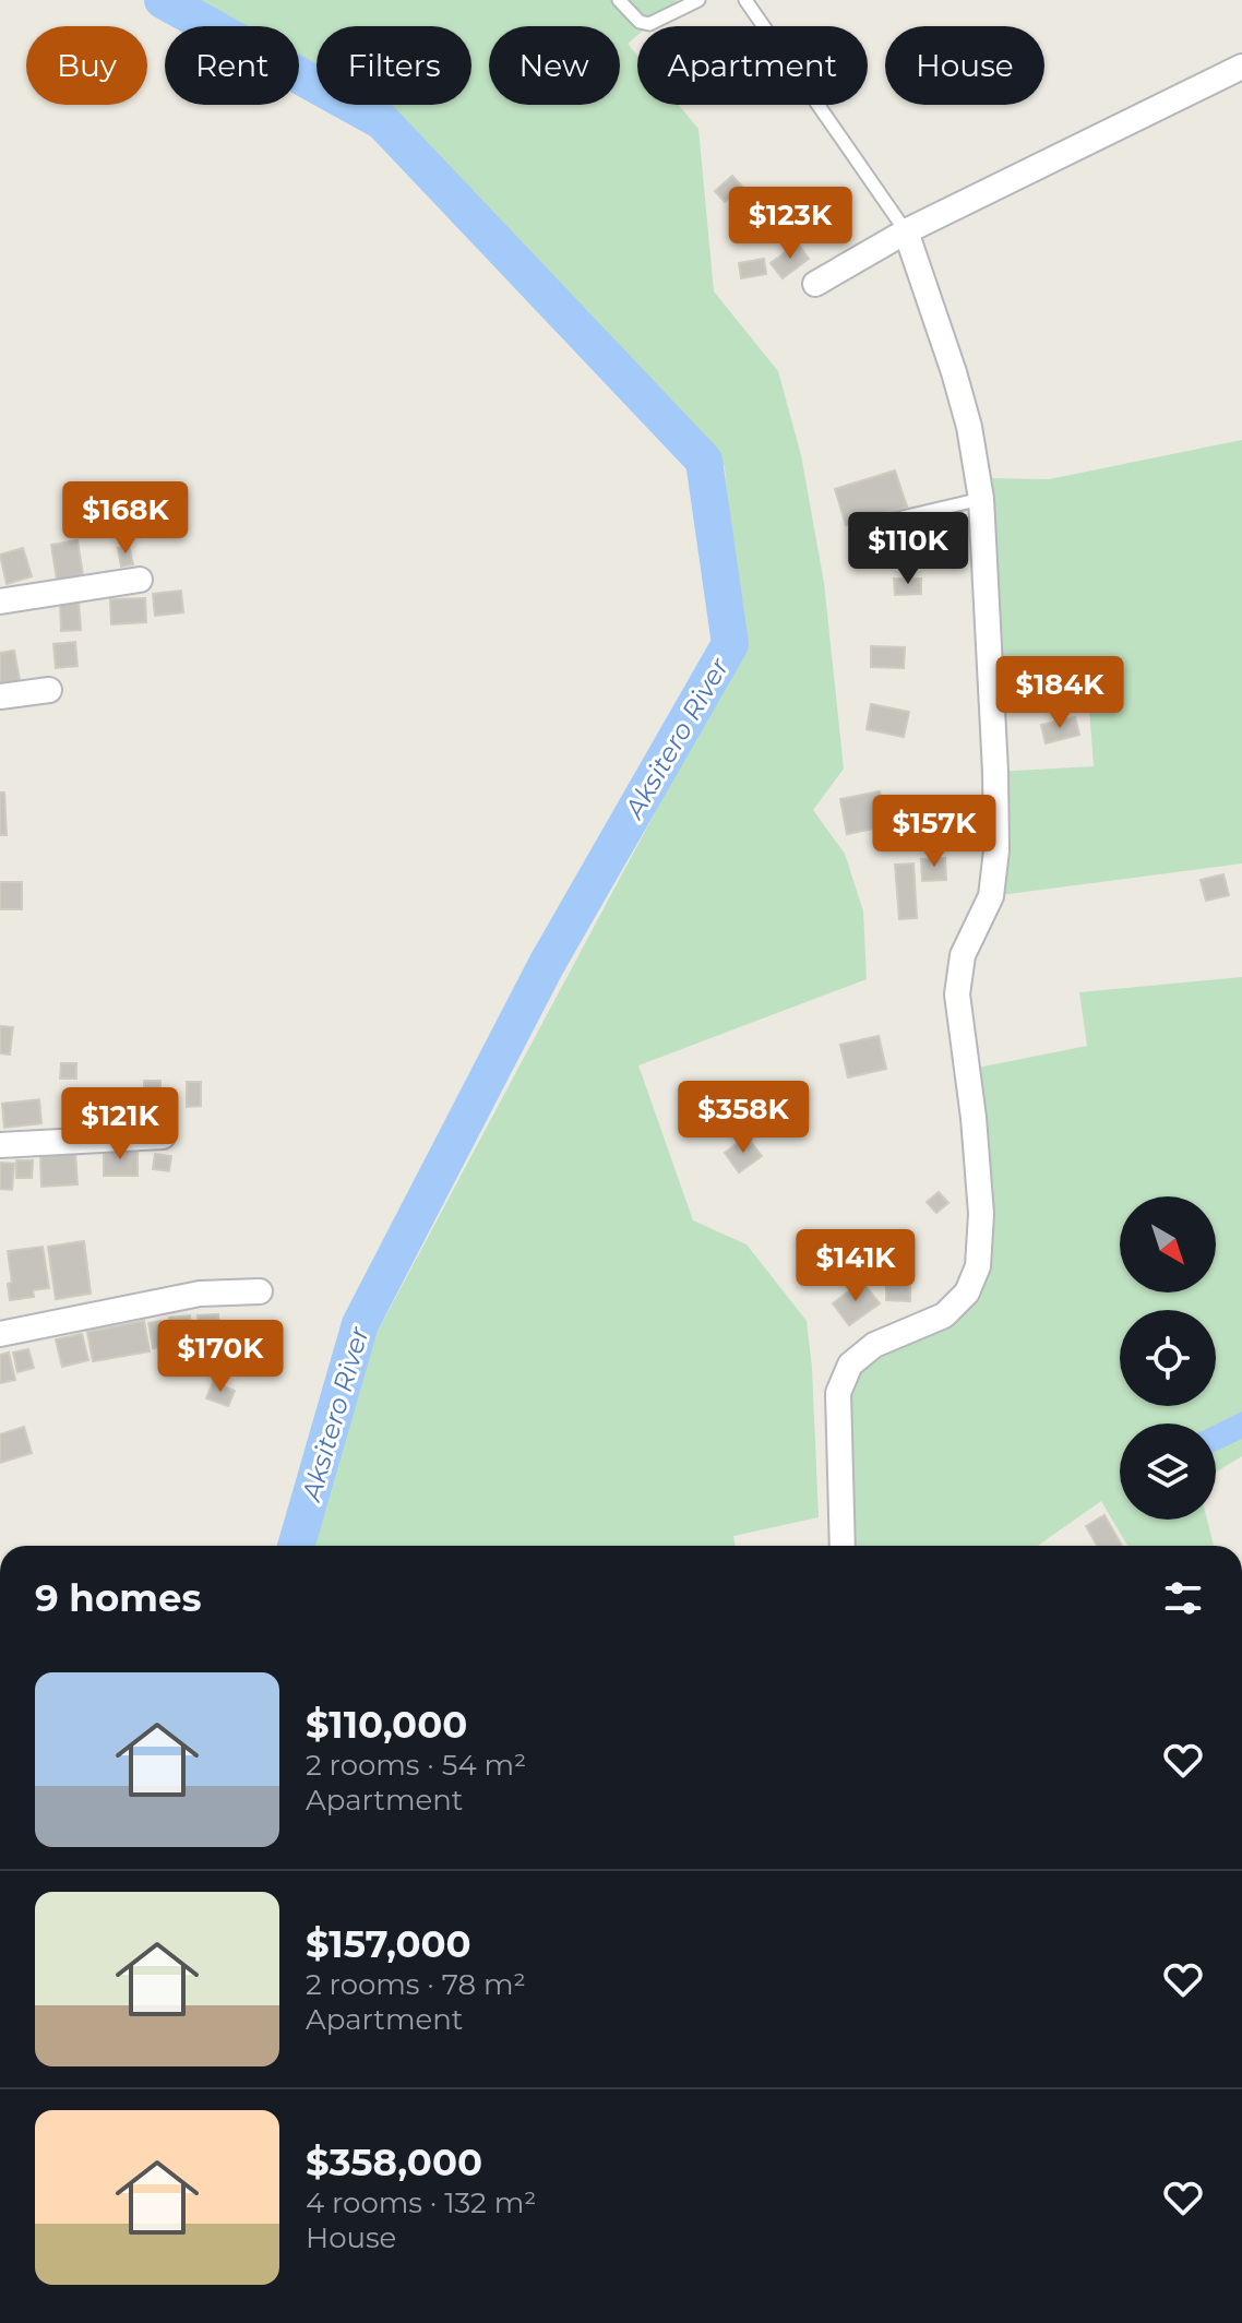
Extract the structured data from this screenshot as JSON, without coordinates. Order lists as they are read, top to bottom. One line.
{"water":["Aksitero River"],"north":"bottom right","page":{"chip":["Buy","Rent","Filters","New","Apartment","House"],"price":["$123K","$168K","$110K","$184K","$157K","$358K","$121K","$141K","$170K"],"heading":"9 homes","list":[{"name":"$110,000","note":"2 rooms · 54 m² · Apartment"},{"name":"$157,000","note":"2 rooms · 78 m² · Apartment"},{"name":"$358,000","note":"4 rooms · 132 m² · House"}]}}
